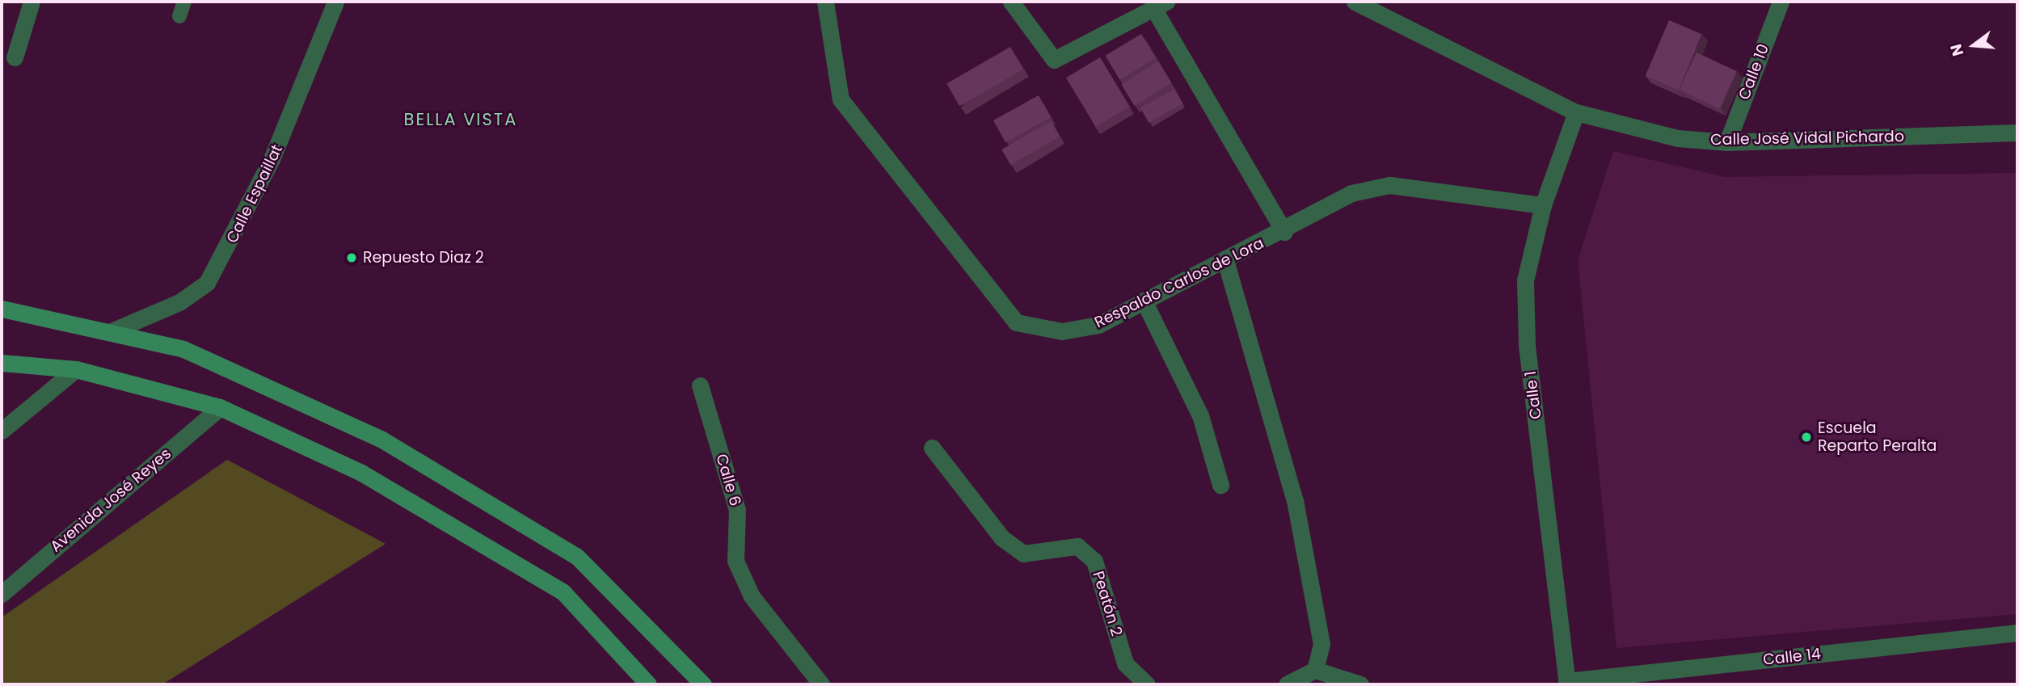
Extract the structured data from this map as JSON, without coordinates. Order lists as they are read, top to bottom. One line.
{"streets":{"street":["Calle 10","Calle José Vidal Pichardo","Calle Espaillat","Respaldo Carlos de Lora","Calle 1","Calle 6","Avenida José Reyes","Peatón 2","Calle 14"]},"crossings":[["Calle 10","Calle José Vidal Pichardo"],["Calle José Vidal Pichardo","Calle 1"],["Respaldo Carlos de Lora","Calle 1"],["Calle 1","Calle 14"]],"districts":["BELLA VISTA"],"places":["Repuesto Diaz 2","Escuela Reparto Peralta"],"north":"left"}
